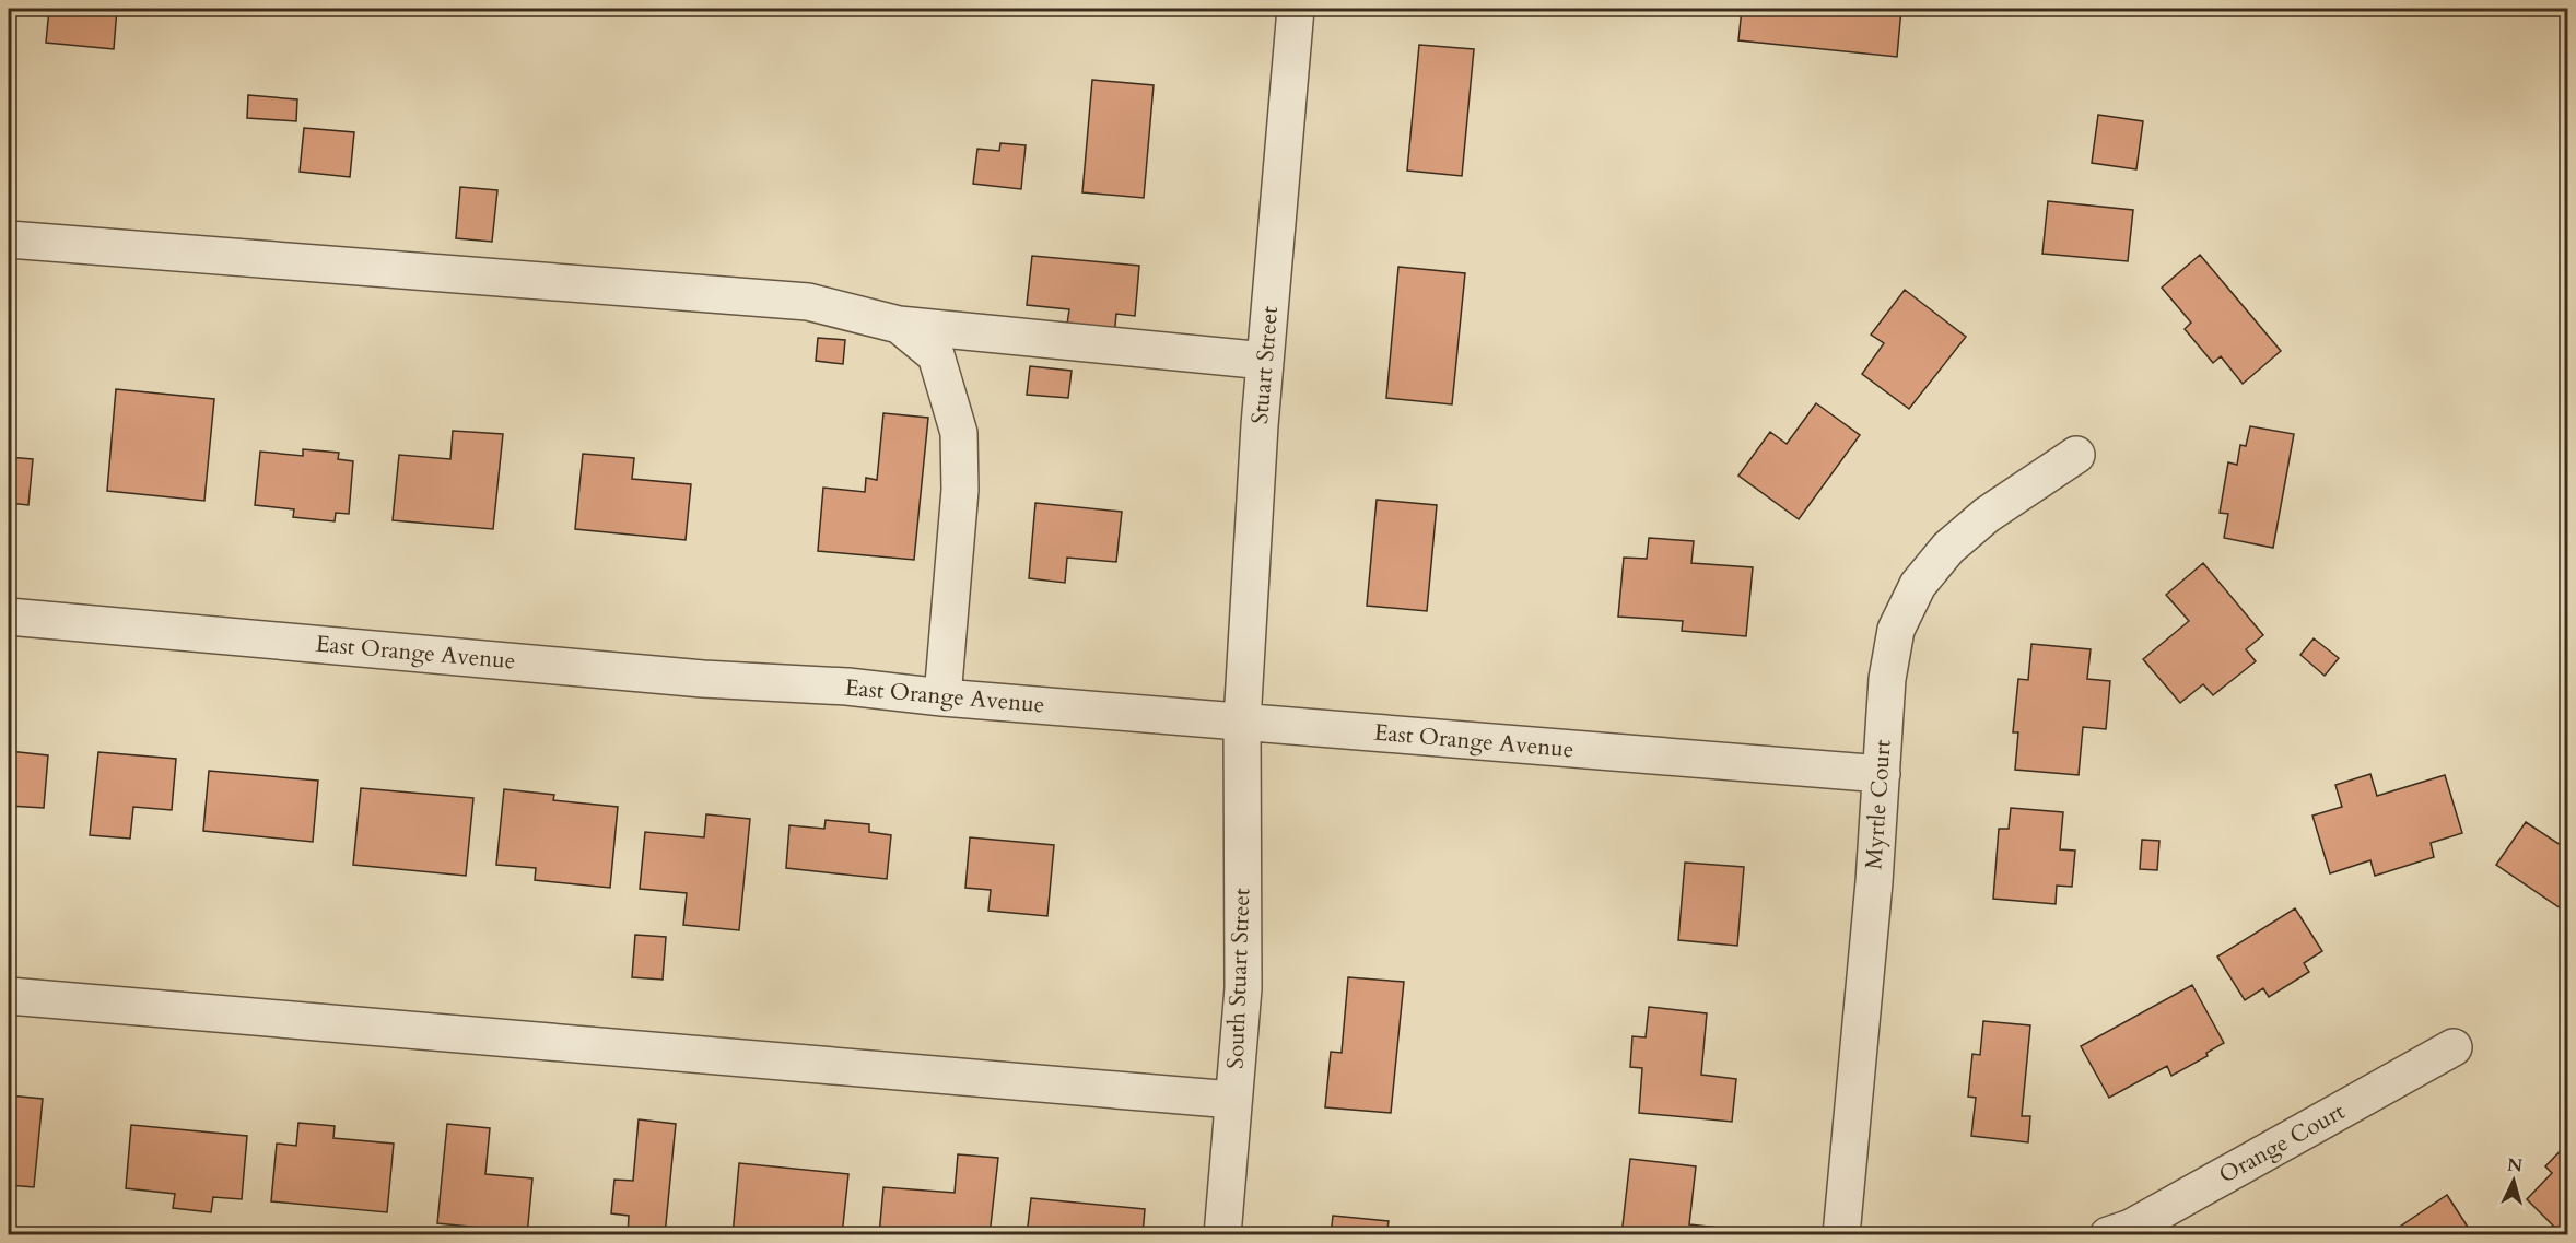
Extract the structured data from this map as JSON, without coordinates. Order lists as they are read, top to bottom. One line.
{"streets":{"street":["Stuart Street","East Orange Avenue","Myrtle Court","South Stuart Street","Orange Court"]},"crossings":[["Stuart Street","East Orange Avenue"],["Stuart Street","South Stuart Street"],["East Orange Avenue","Myrtle Court"],["East Orange Avenue","South Stuart Street"]],"north":"top"}
